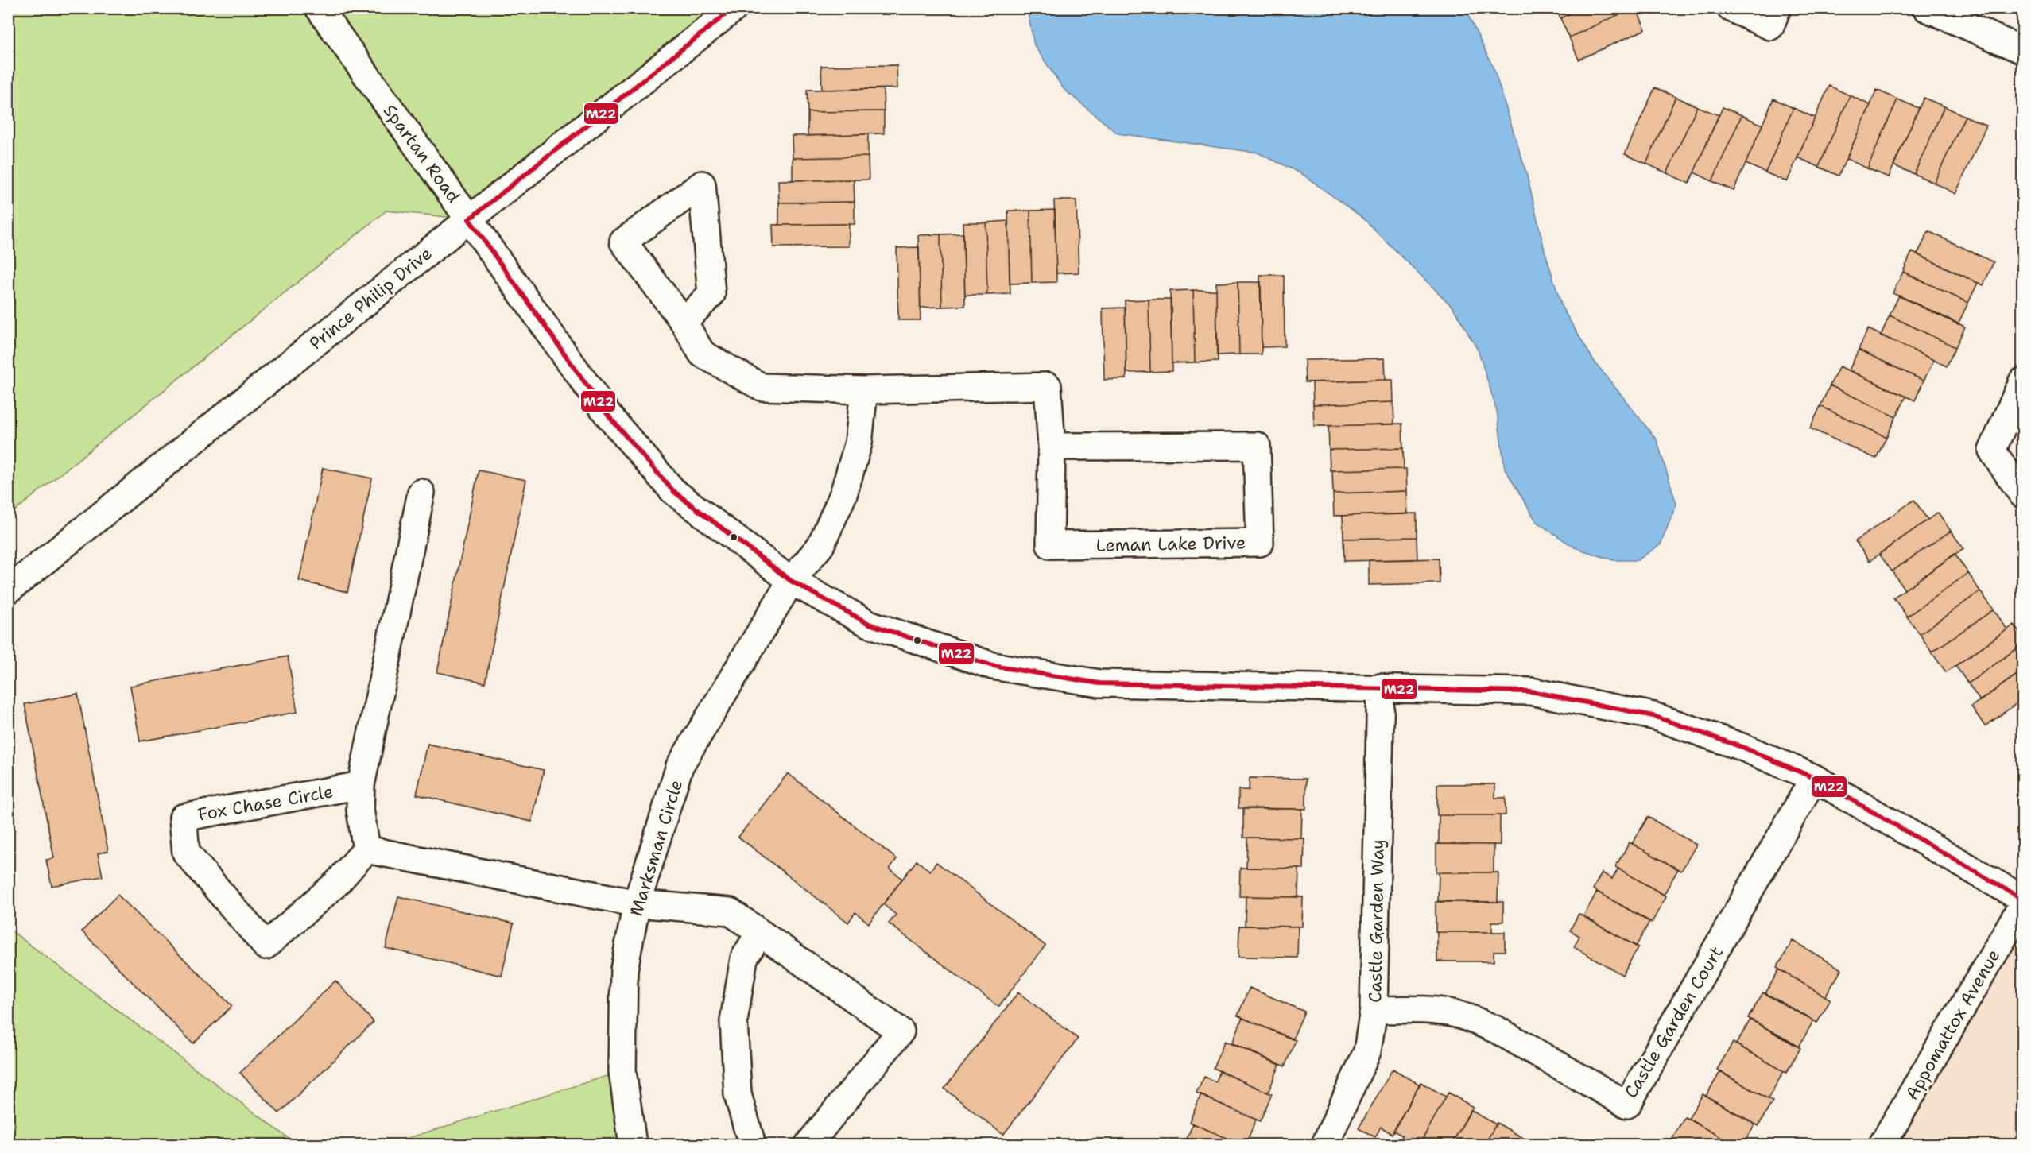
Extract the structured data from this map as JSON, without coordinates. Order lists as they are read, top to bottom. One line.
{"streets":{"street":["Spartan Road","Prince Philip Drive","Leman Lake Drive","Fox Chase Circle","Marksman Circle","Castle Garden Way","Castle Garden Court","Appomattox Avenue"]},"crossings":[["Spartan Road","Prince Philip Drive"],["Spartan Road","Marksman Circle"],["Spartan Road","Castle Garden Way"],["Spartan Road","Castle Garden Court"],["Castle Garden Way","Castle Garden Court"]],"lines":["transit line M22"]}
